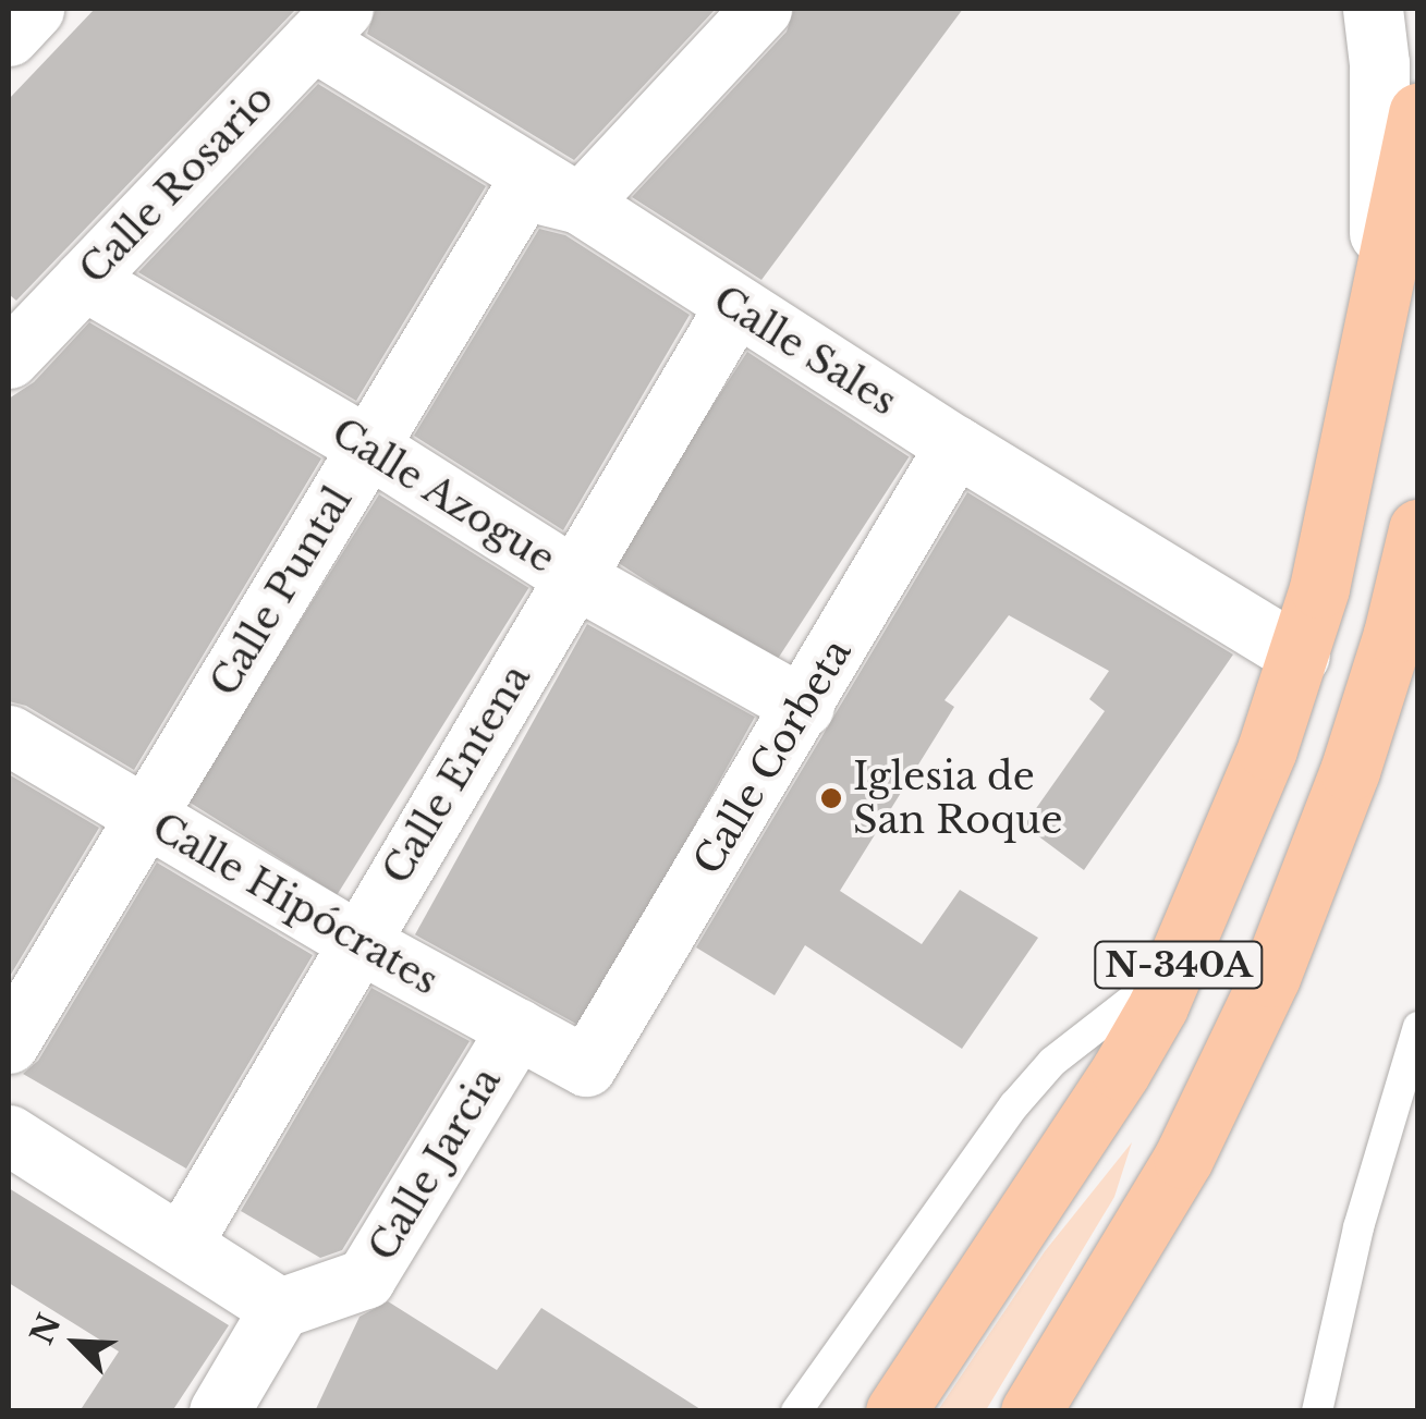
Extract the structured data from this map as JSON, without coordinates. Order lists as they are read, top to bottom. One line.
{"streets":{"highway":["N-340A"],"street":["Calle Rosario","Calle Sales","Calle Azogue","Calle Puntal","Calle Corbeta","Calle Entena","Calle Hipócrates","Calle Jarcia"]},"crossings":[["Calle Rosario","Calle Sales"],["Calle Rosario","Calle Azogue"],["Calle Sales","Calle Puntal"],["Calle Sales","Calle Corbeta"],["Calle Sales","Calle Entena"],["Calle Sales","N-340A"],["Calle Azogue","Calle Puntal"],["Calle Azogue","Calle Corbeta"],["Calle Azogue","Calle Entena"],["Calle Puntal","Calle Hipócrates"],["Calle Corbeta","Calle Hipócrates"],["Calle Entena","Calle Hipócrates"],["Calle Hipócrates","Calle Jarcia"]],"places":["Iglesia de San Roque"],"north":"top left"}
